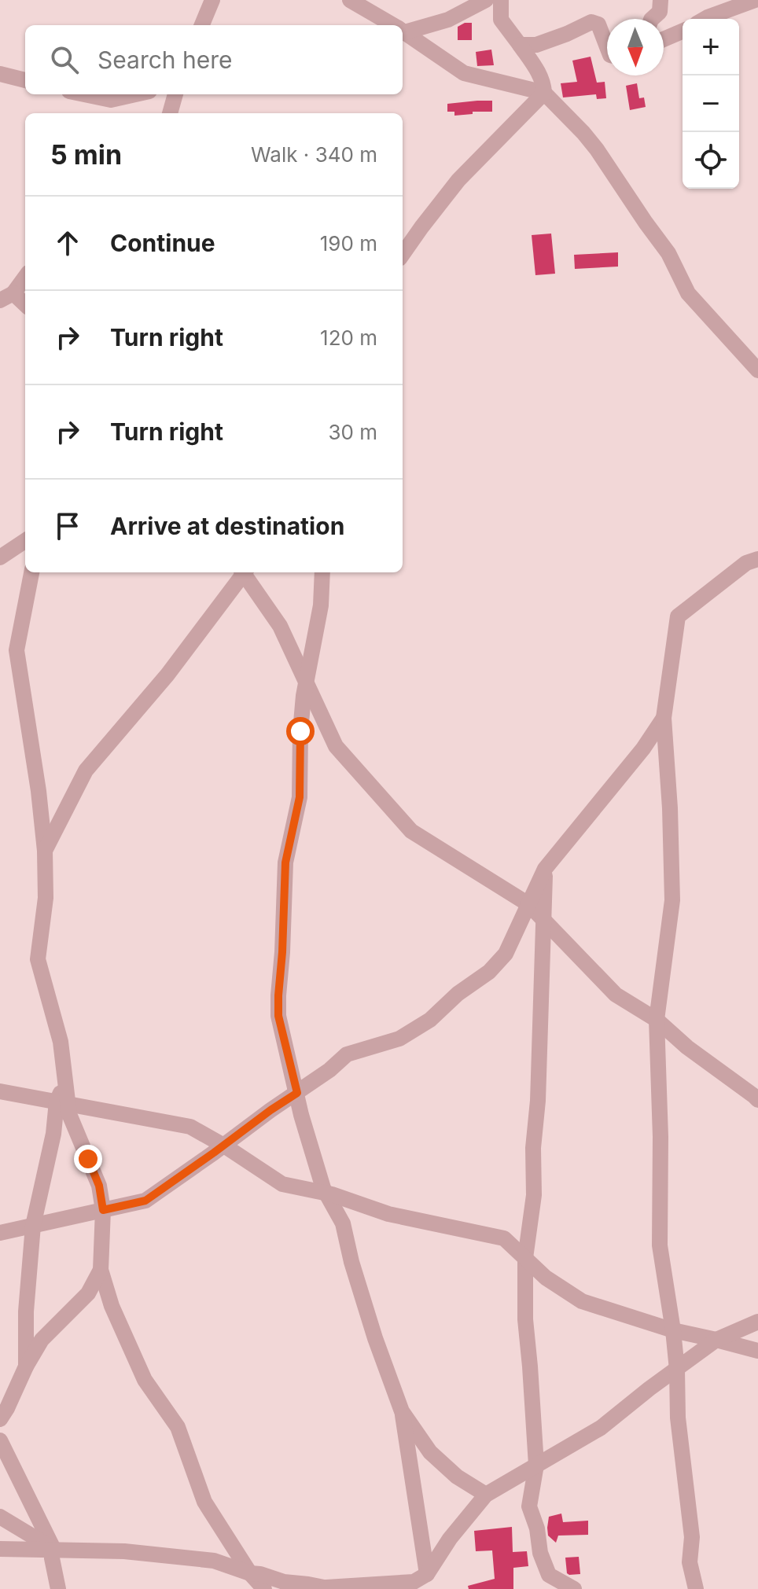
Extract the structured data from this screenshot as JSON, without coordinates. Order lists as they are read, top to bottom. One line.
{"north":"bottom","page":{"map_buttons":["+","−"],"search":"Search here","heading":["5 min","Walk · 340 m"],"list":[["Continue","190 m"],["Turn right","120 m"],["Turn right","30 m"],"Arrive at destination"]}}
